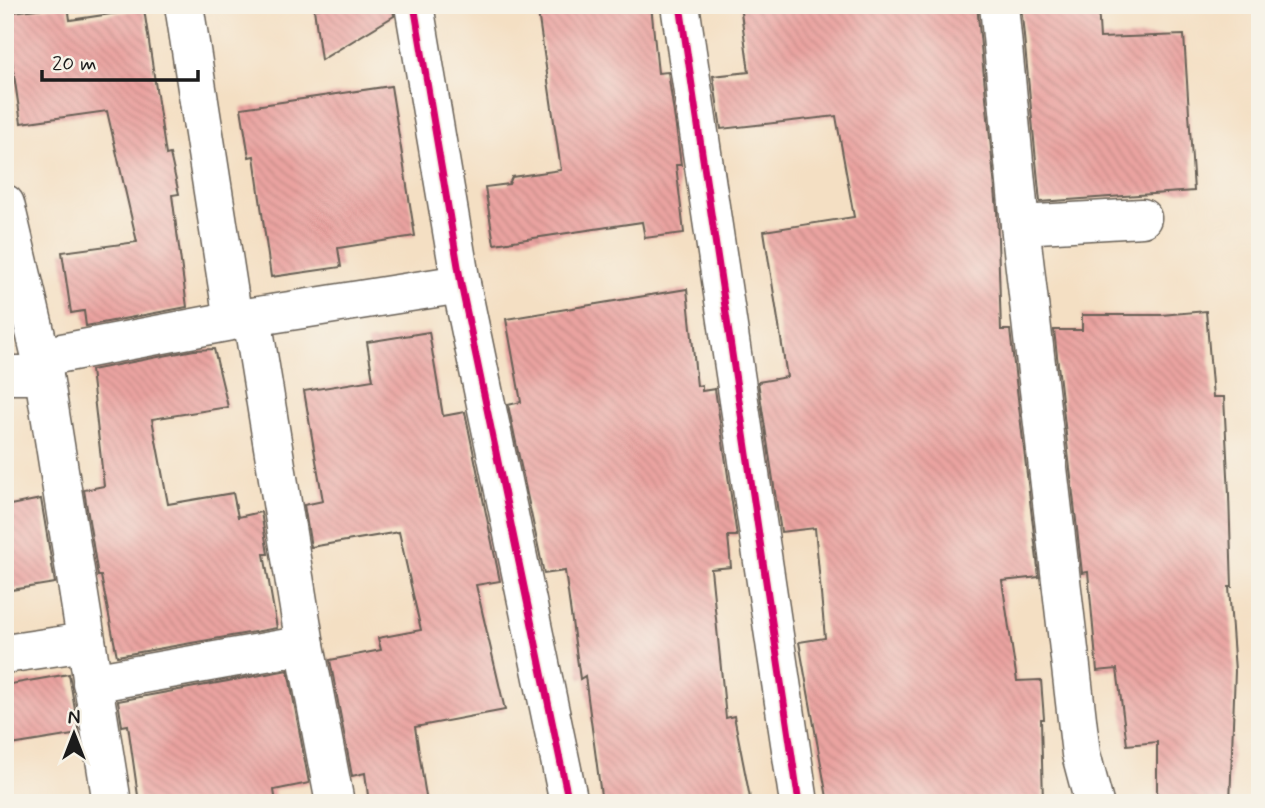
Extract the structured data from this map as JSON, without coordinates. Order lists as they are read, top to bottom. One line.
{"scale_bar":"20 m","north":"top"}
